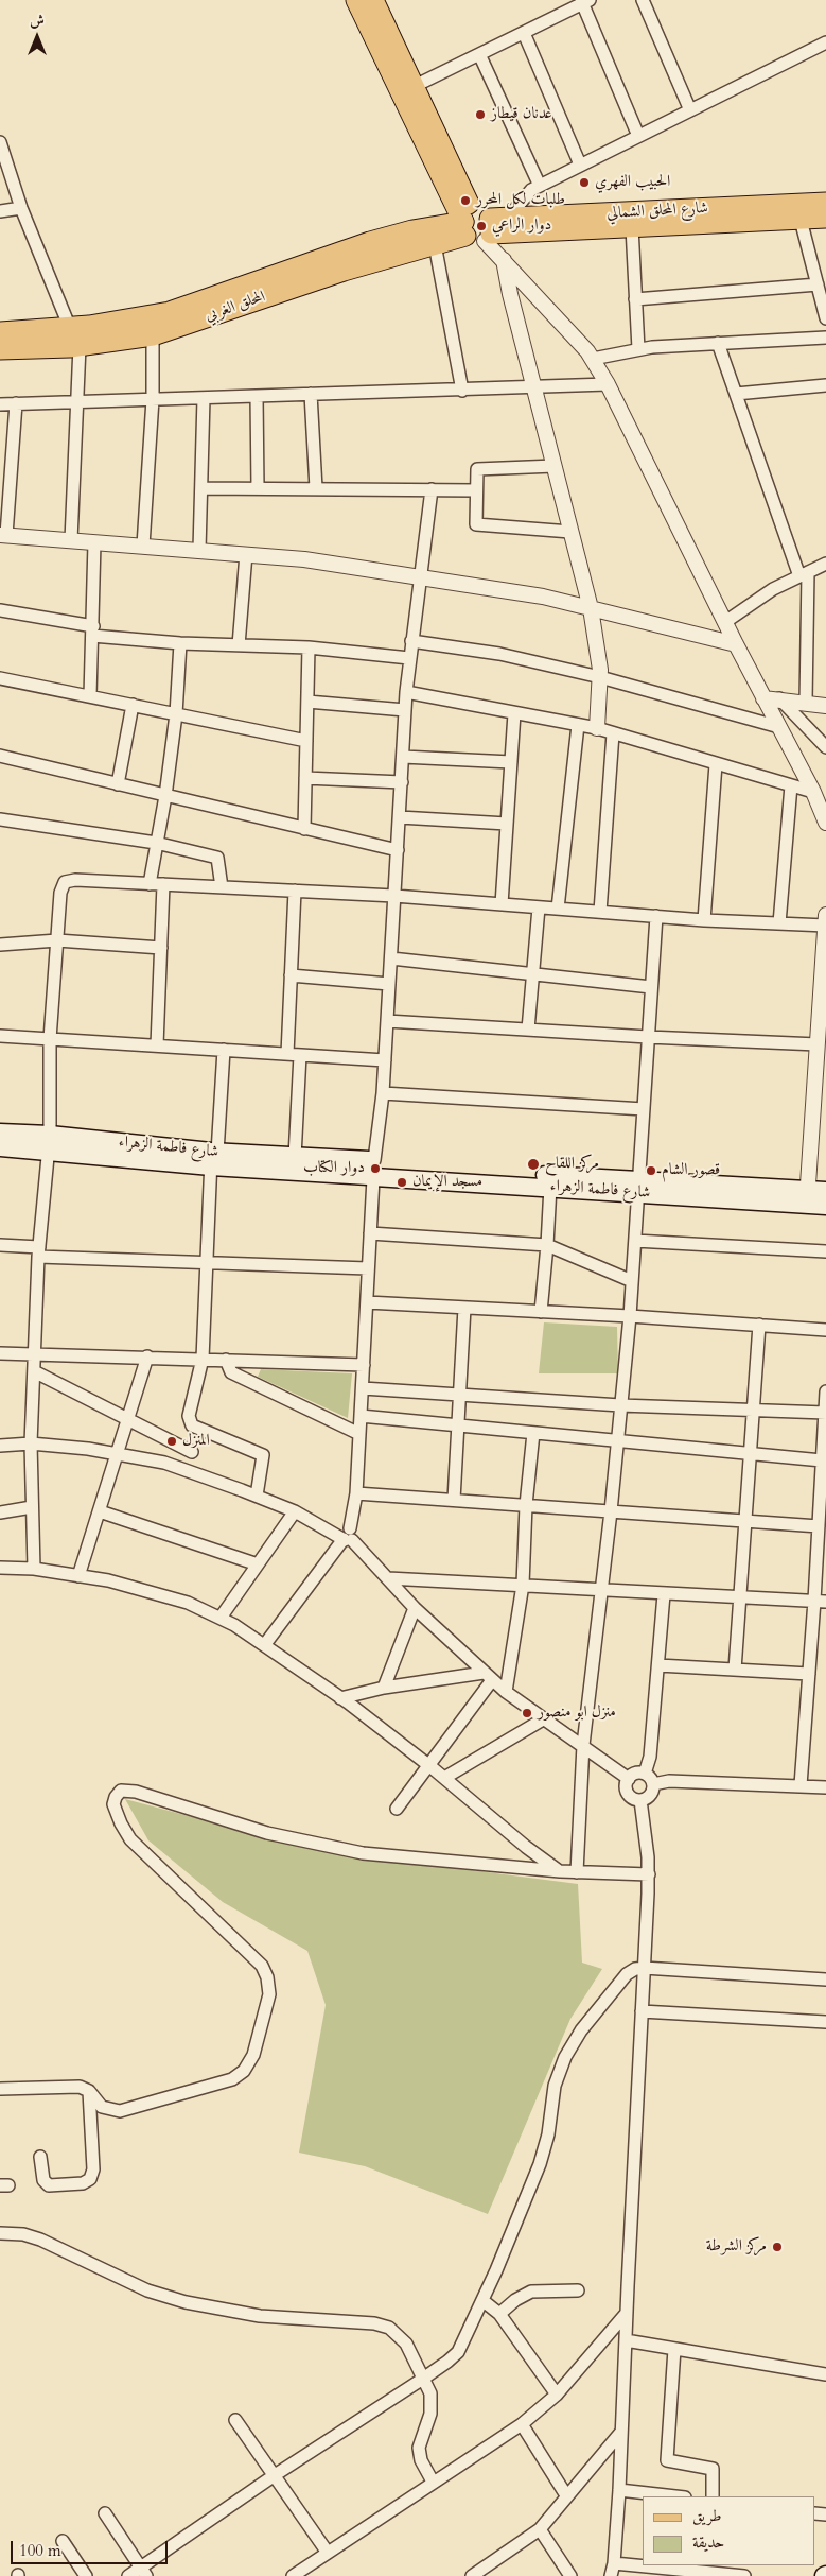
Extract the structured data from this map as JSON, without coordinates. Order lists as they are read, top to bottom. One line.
{"streets":{"main road":["شارع المحلق الشمالي","المحلق الغربي","شارع فاطمة الزهراء"]},"crossings":[["شارع المحلق الشمالي","المحلق الغربي"]],"places":["عدنان قيطاز","الحبيب الفهري","طلبات لكل المحرر","دوار الراعي","مركز اللقاح","دوار الكتاب","قصور الشام","مسجد الإيمان","المنزل","منزل ابو منصور","مركز الشرطة"],"legend":["طريق","حديقة"],"scale_bar":"100 m","north":"top"}
